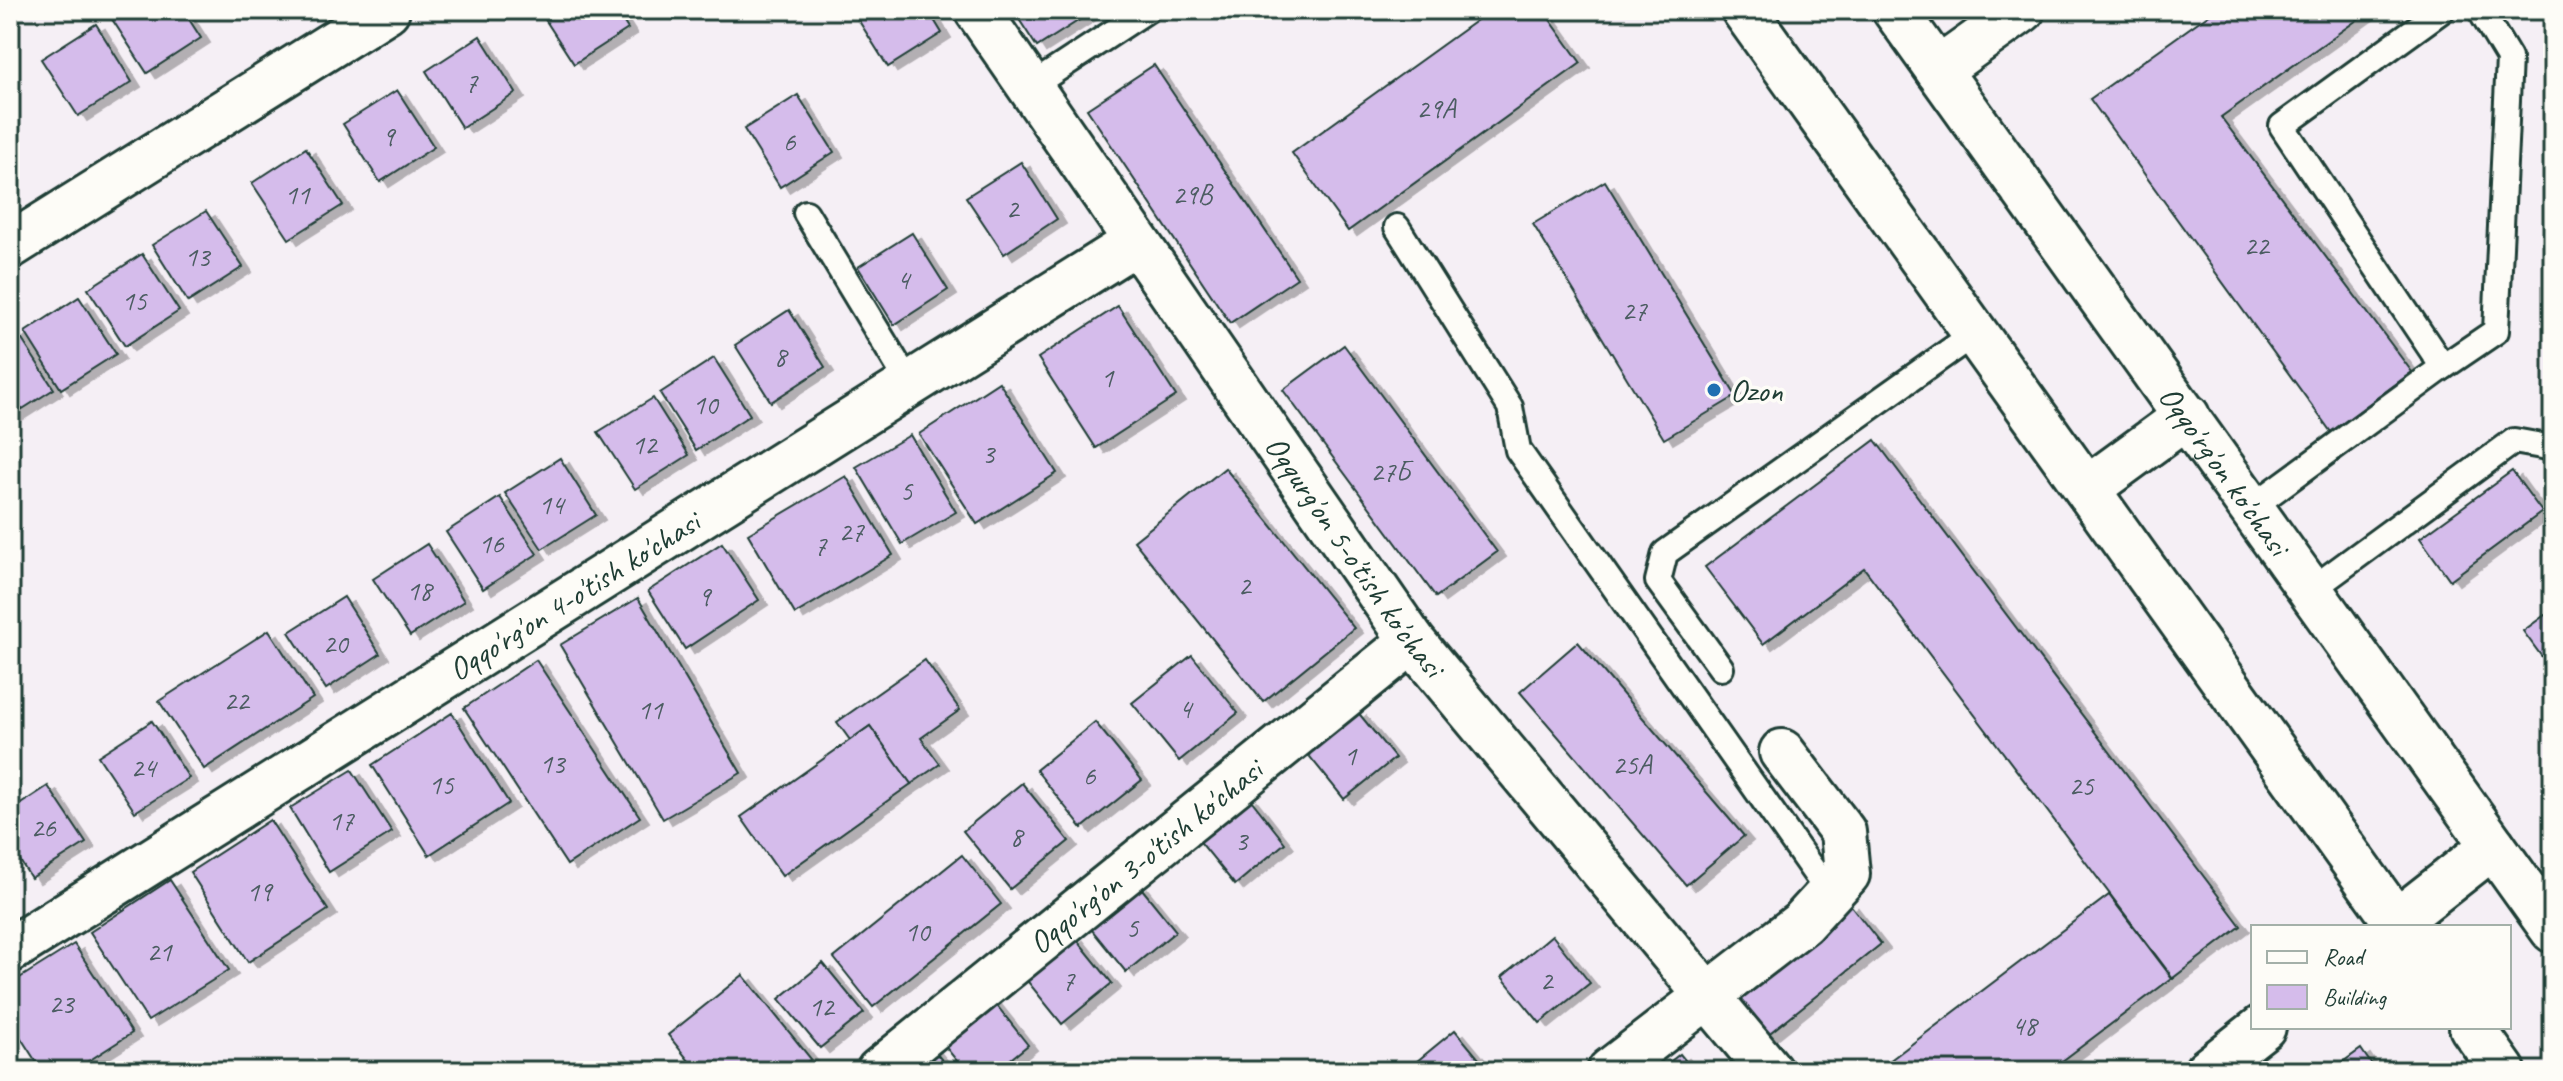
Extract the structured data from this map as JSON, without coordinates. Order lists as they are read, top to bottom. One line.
{"streets":{"street":["Oqqo'rg'on ko'chasi","Oqqurg'on 5-o'tish ko'chasi","Oqqo'rg'on 4-o'tish ko'chasi","Oqqo'rg'on 3-o'tish ko'chasi"]},"crossings":[["Oqqurg'on 5-o'tish ko'chasi","Oqqo'rg'on 4-o'tish ko'chasi"],["Oqqurg'on 5-o'tish ko'chasi","Oqqo'rg'on 3-o'tish ko'chasi"]],"places":["Ozon"],"house_numbers":["7","29А","9","6","11","29В","2","22","13","4","15","27","8","1","10","12","3","27Б","5","14","27","16","7","2","18","9","20","22","4","11","1","13","25А","24","6","15","25","17","26","8","3","19","5","10","21","7","2","23","12","48"],"legend":["Road","Building"]}
